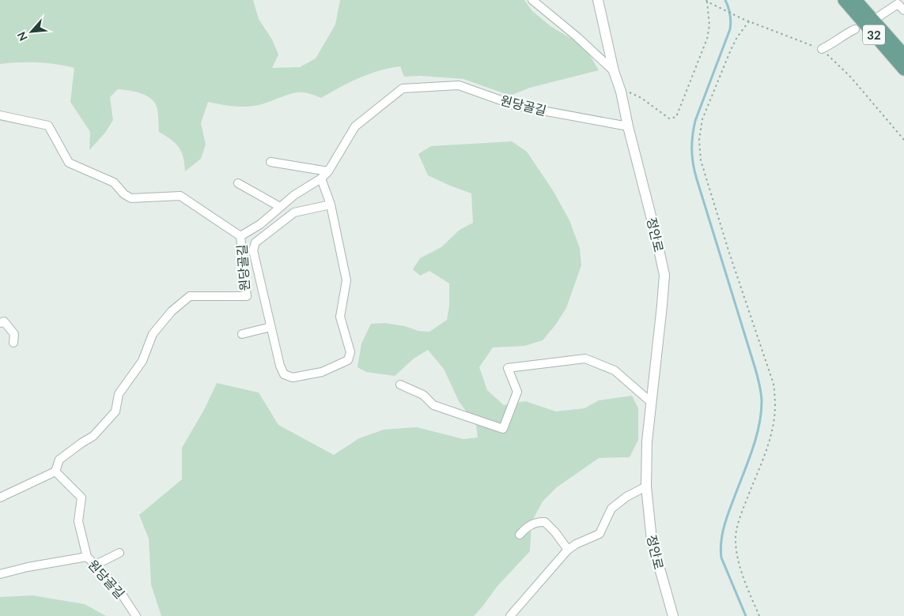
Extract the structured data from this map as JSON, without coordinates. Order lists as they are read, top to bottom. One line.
{"streets":{"main road":["32"],"street":["원당골길","정안로"]},"crossings":[["원당골길","정안로"]],"north":"bottom left"}
